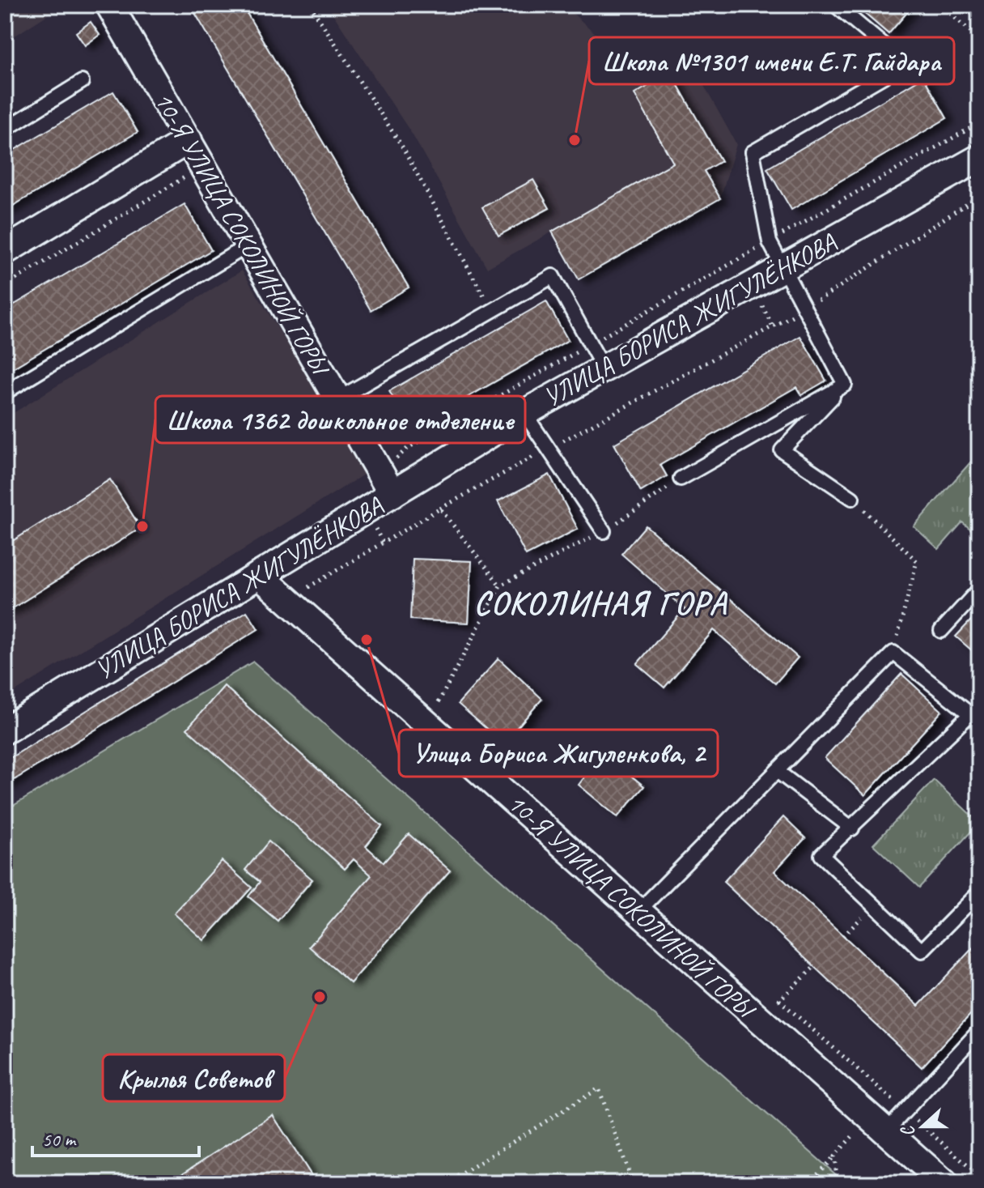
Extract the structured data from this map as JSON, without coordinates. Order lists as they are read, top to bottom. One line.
{"streets":{"street":["10-Я УЛИЦА СОКОЛИНОЙ ГОРЫ","УЛИЦА БОРИСА ЖИГУЛЁНКОВА"]},"crossings":[["10-Я УЛИЦА СОКОЛИНОЙ ГОРЫ","УЛИЦА БОРИСА ЖИГУЛЁНКОВА"]],"districts":["СОКОЛИНАЯ ГОРА"],"places":["Школа №1301 имени Е.Т. Гайдара","Школа 1362 дошкольное отделение","Улица Бориса Жигуленкова, 2","Крылья Советов"],"scale_bar":"50 m","north":"left"}
